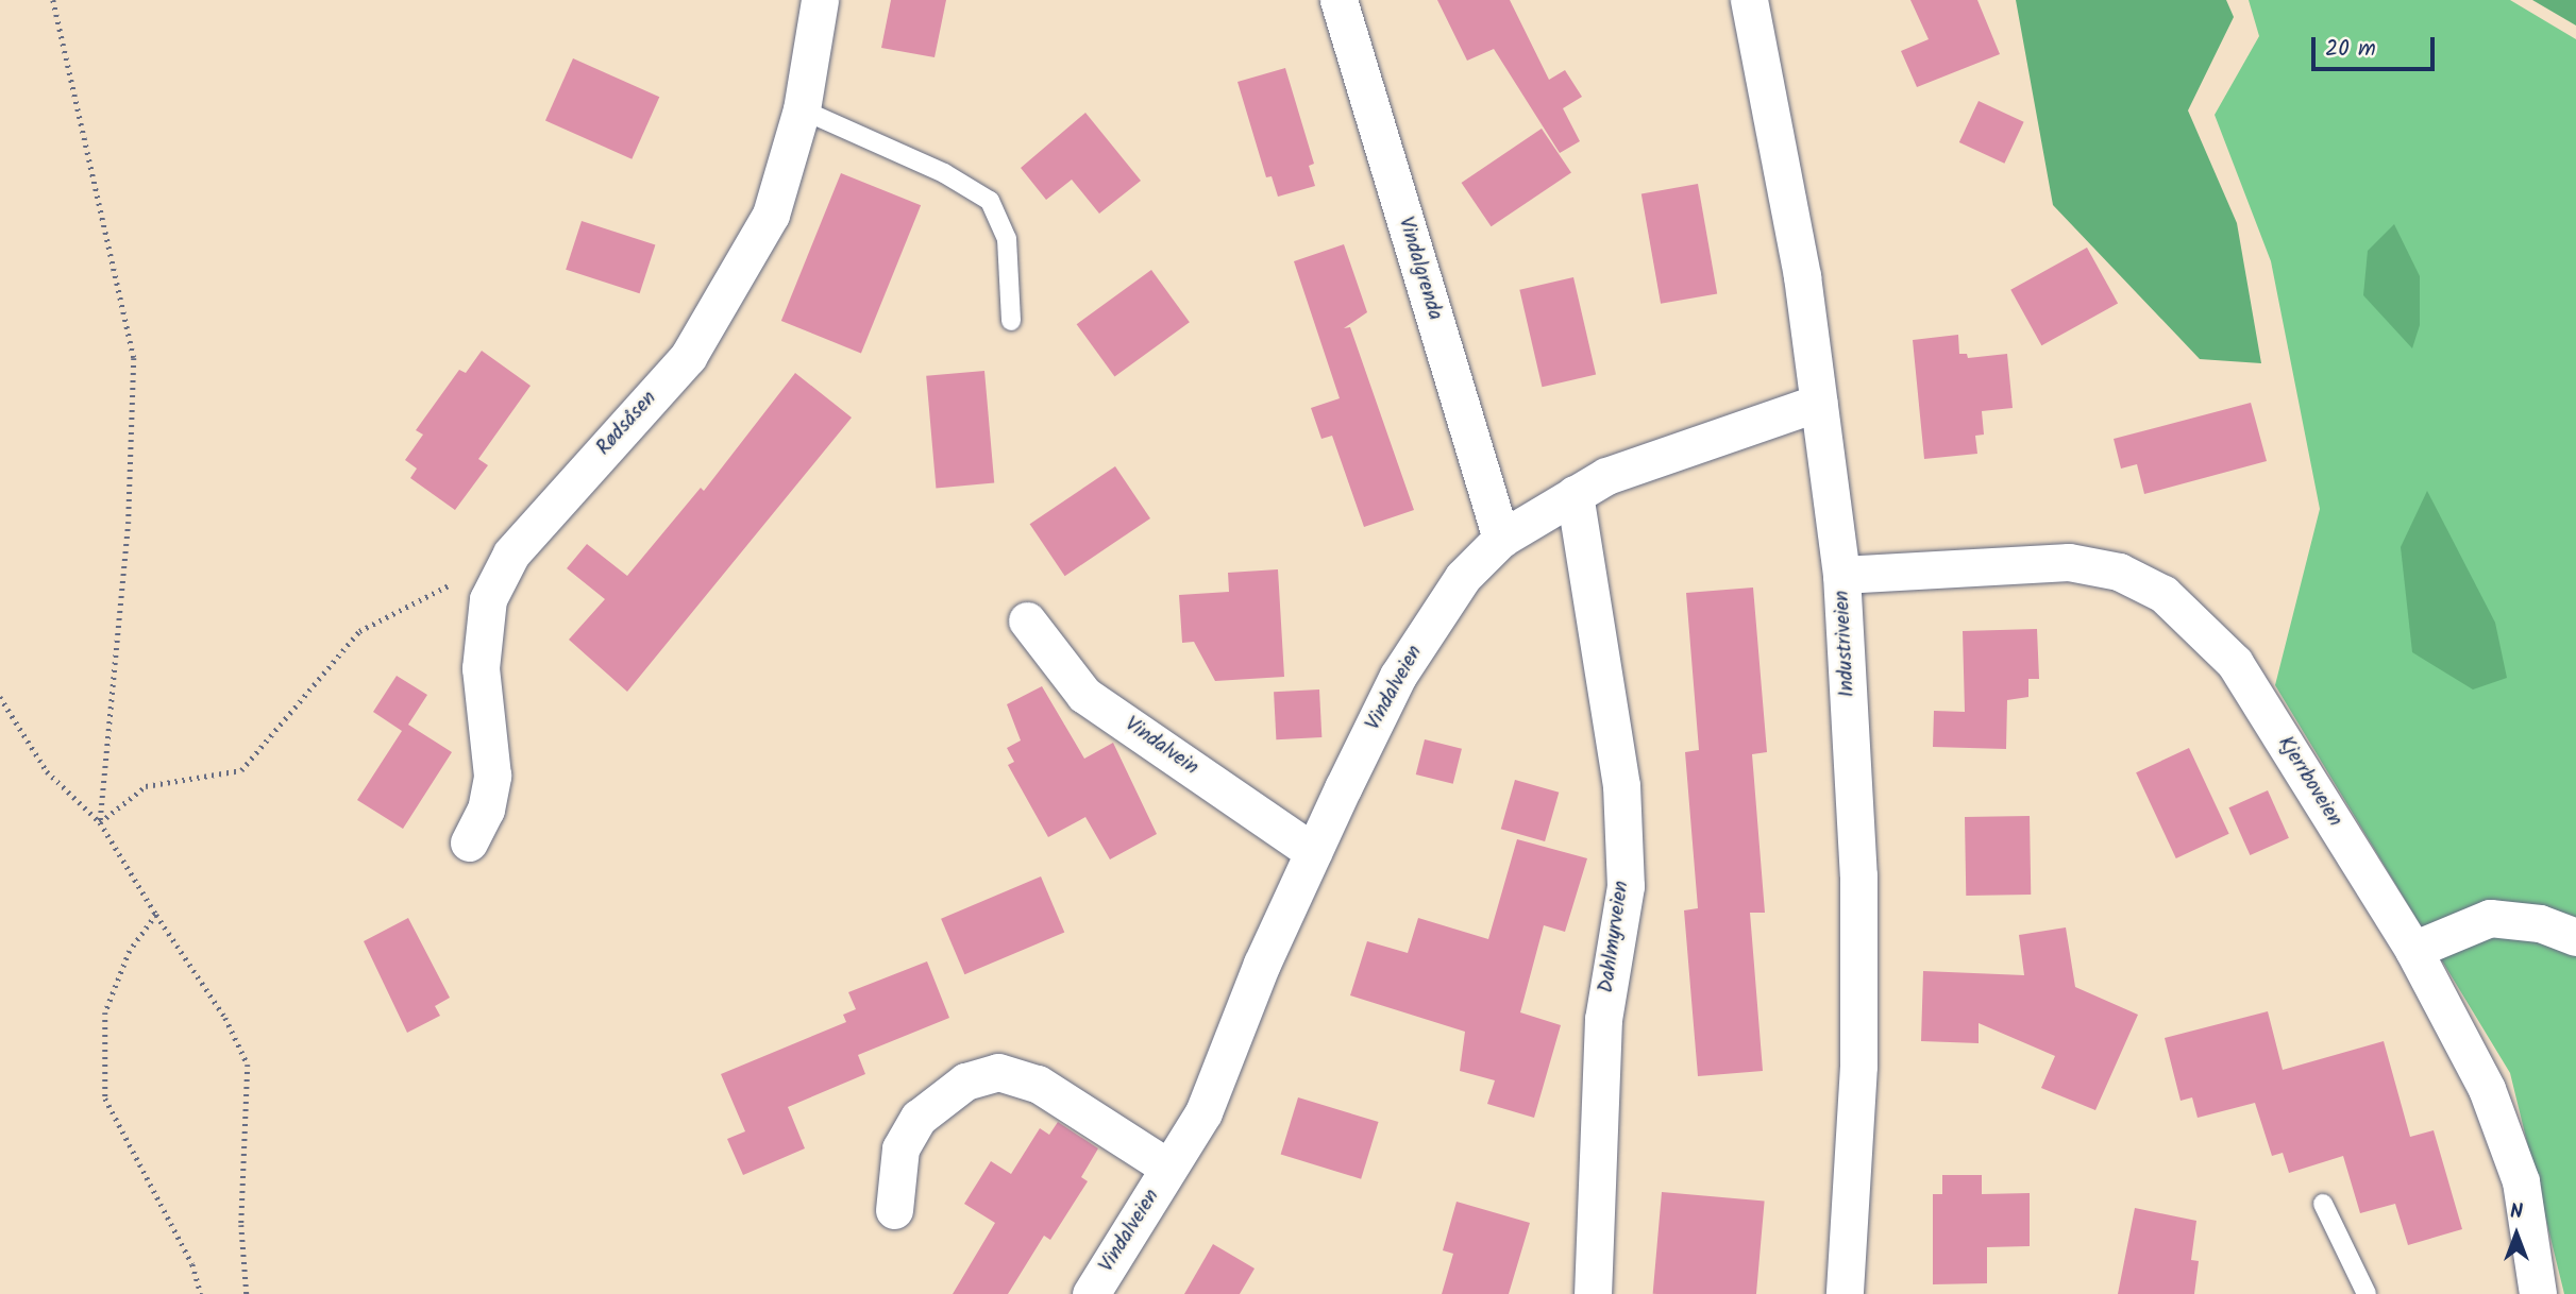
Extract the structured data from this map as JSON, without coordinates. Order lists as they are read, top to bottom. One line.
{"streets":{"street":["Vindalgrenda","Rødsåsen","Industriveien","Vindalveien","Vindalvein","Kjerrboveien","Dahlmyrveien"]},"crossings":[["Vindalgrenda","Vindalveien"],["Industriveien","Vindalveien"],["Industriveien","Kjerrboveien"],["Vindalveien","Vindalvein"],["Vindalveien","Dahlmyrveien"]],"scale_bar":"20 m","north":"top"}
